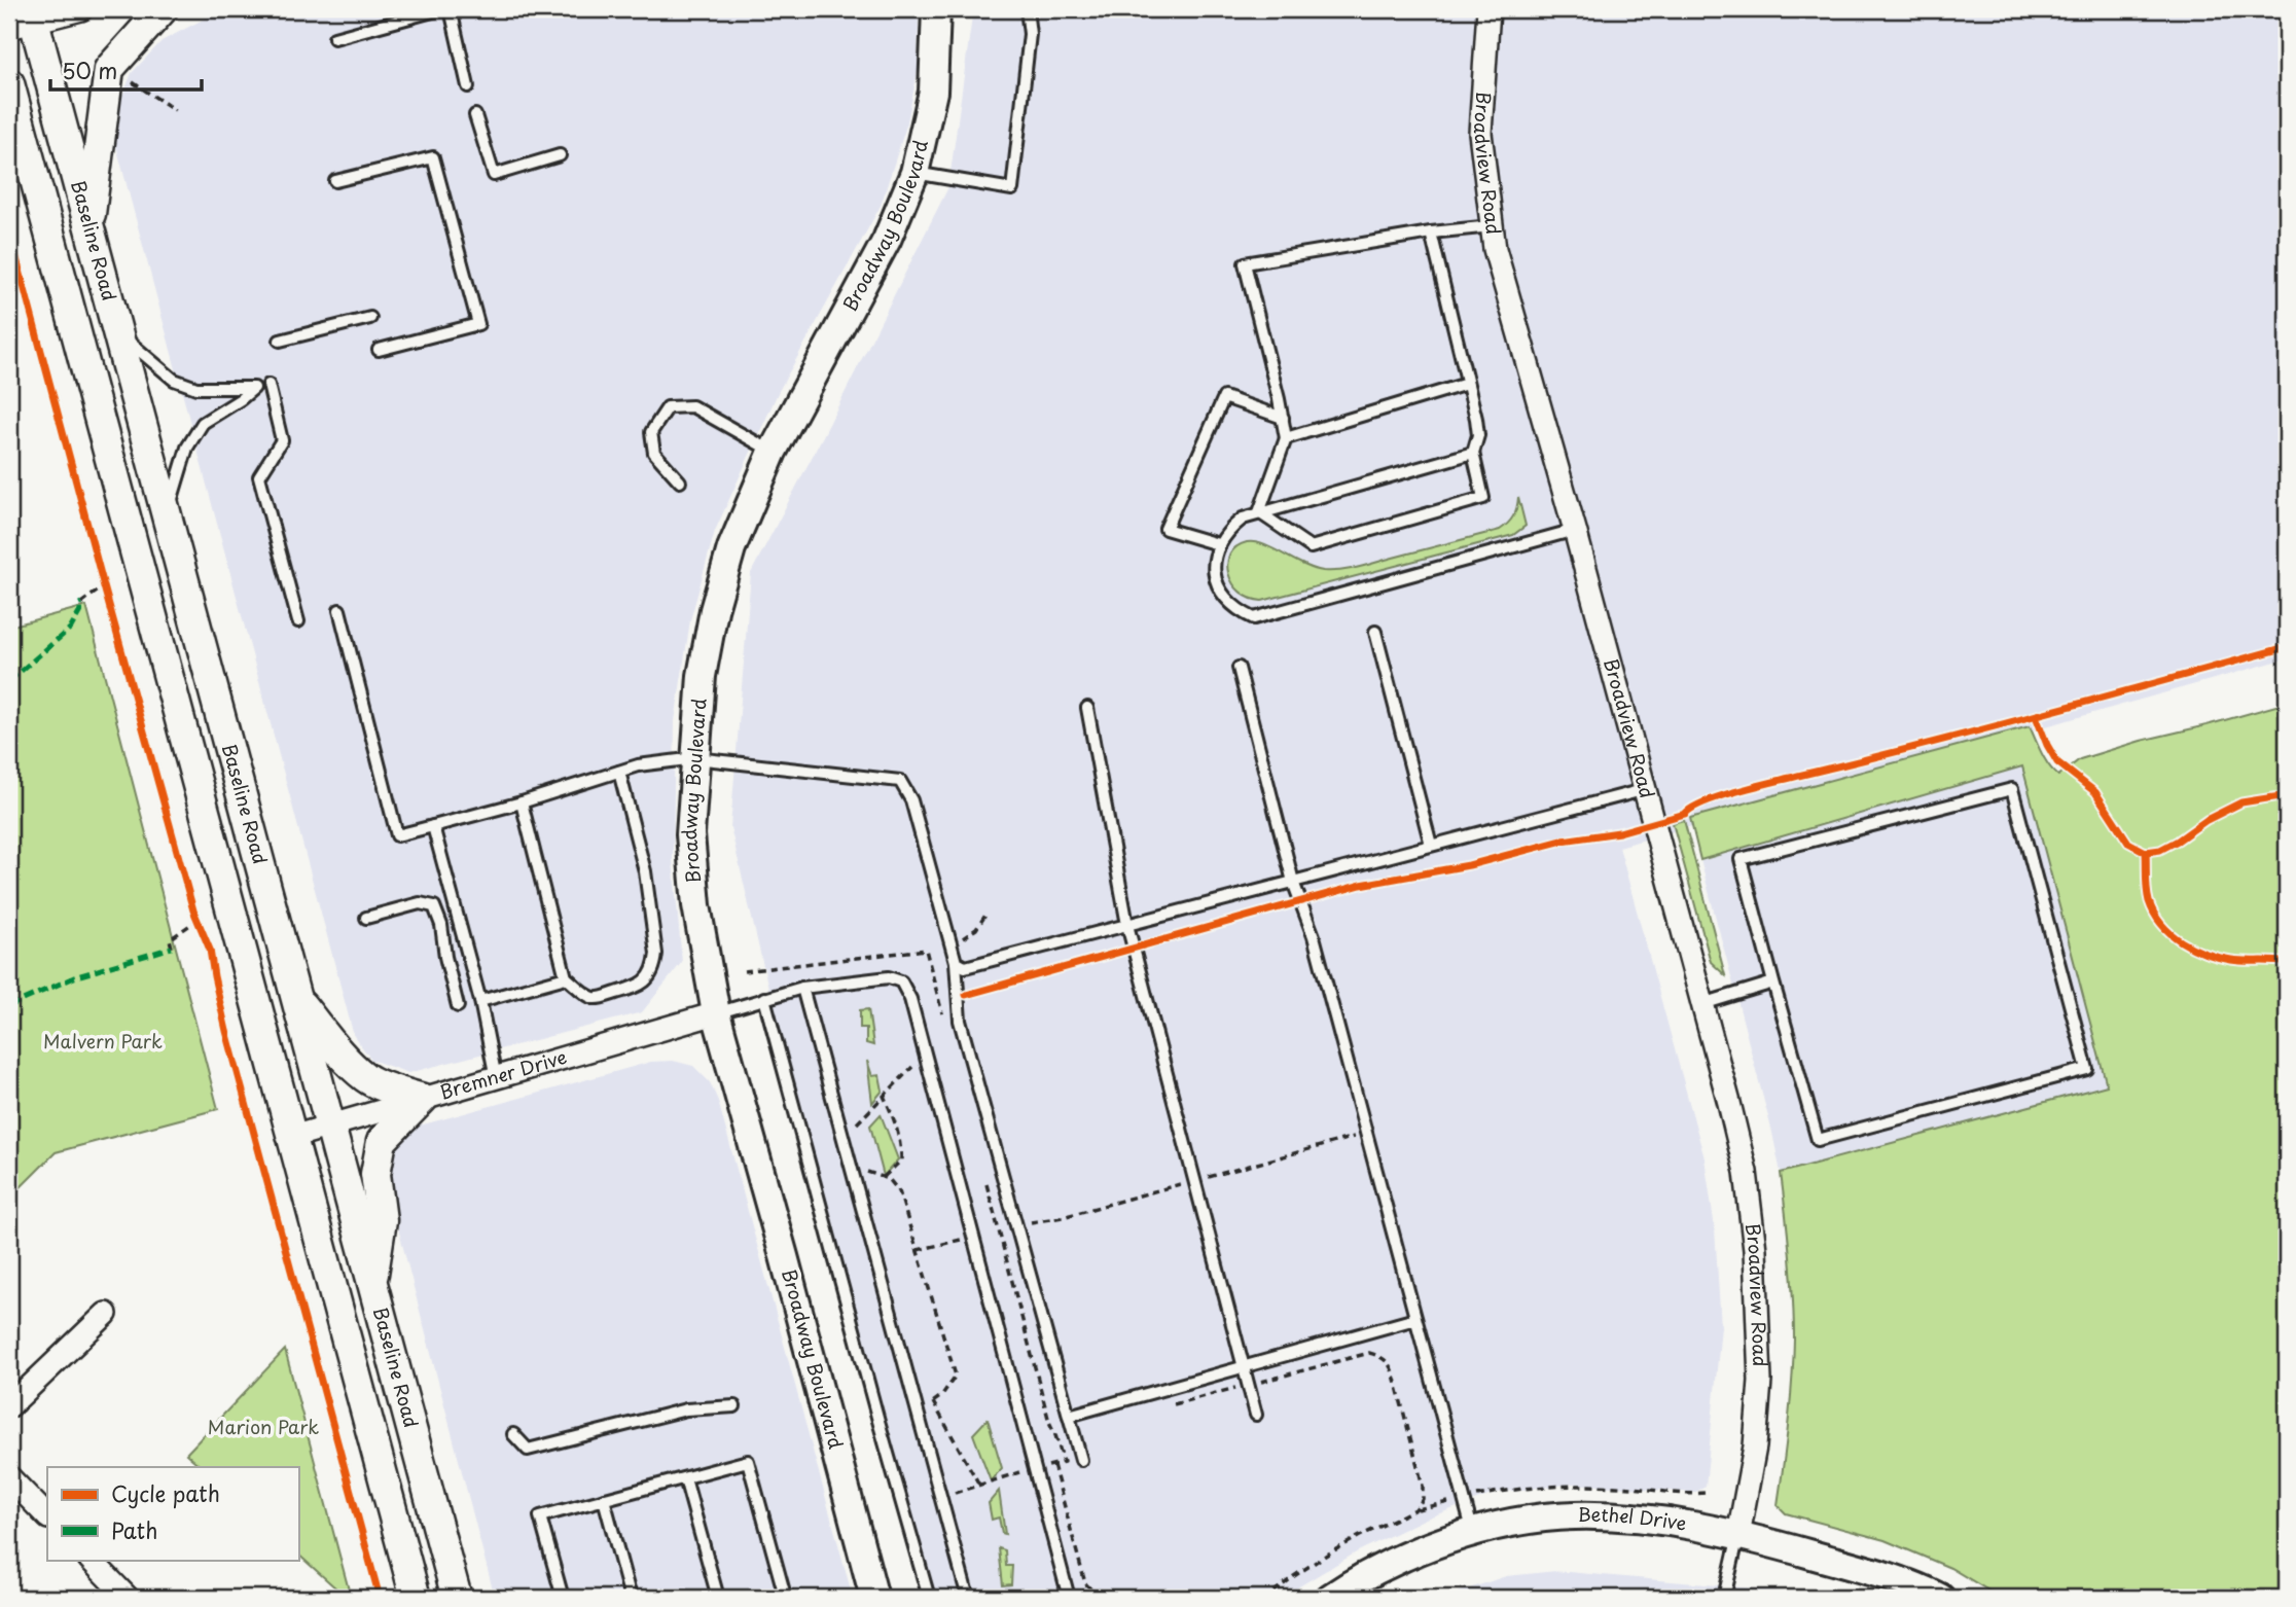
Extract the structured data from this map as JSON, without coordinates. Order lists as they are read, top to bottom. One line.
{"streets":{"main road":["Baseline Road"],"street":["Broadview Road","Broadway Boulevard","Bremner Drive","Bethel Drive"]},"crossings":[["Broadview Road","Bethel Drive"],["Broadway Boulevard","Bremner Drive"],["Baseline Road","Bremner Drive"]],"parks":["Malvern Park","Marion Park"],"legend":["Cycle path","Path"],"scale_bar":"50 m"}
